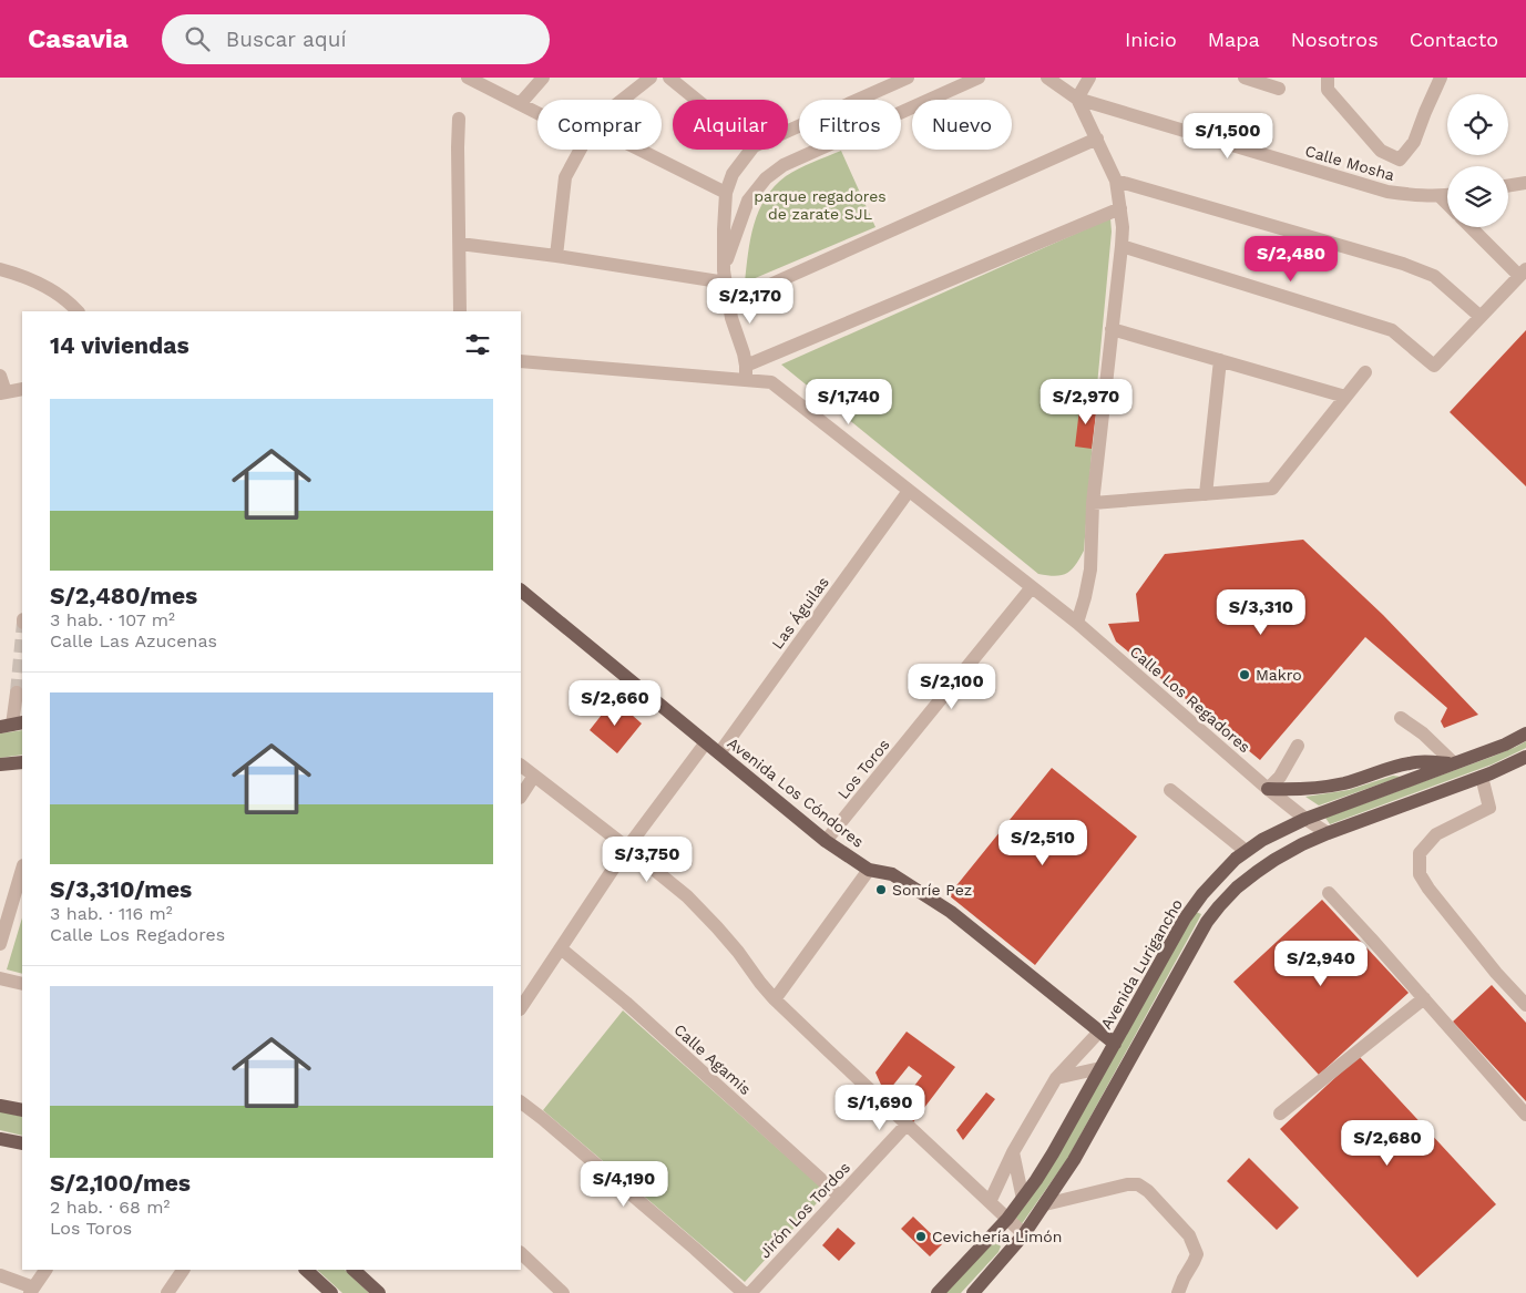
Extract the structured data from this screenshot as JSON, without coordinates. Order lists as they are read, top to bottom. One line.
{"streets":{"main road":["Avenida Los Cóndores","Avenida Lurigancho"],"street":["Calle Mosha","Las Águilas","Calle Los Regadores","Los Toros","Calle Agamis","Jirón Los Tordos"]},"crossings":[["Las Águilas","Calle Los Regadores"],["Las Águilas","Avenida Los Cóndores"],["Calle Los Regadores","Los Toros"],["Calle Los Regadores","Avenida Lurigancho"],["Los Toros","Avenida Los Cóndores"],["Avenida Los Cóndores","Avenida Lurigancho"],["Calle Agamis","Jirón Los Tordos"]],"parks":["parque regadores de zarate SJL"],"places":["Makro","Sonríe Pez","Cevichería Limón"],"page":{"header":"Casavia","search":"Buscar aquí","nav":["Inicio","Mapa","Nosotros","Contacto"],"chip":["Comprar","Alquilar","Filtros","Nuevo"],"price":["S/1,500","S/2,480","S/2,170","S/1,740","S/2,970","S/3,310","S/2,100","S/2,660","S/2,510","S/3,750","S/2,940","S/1,690","S/2,680","S/4,190"],"heading":"14 viviendas","list":[{"name":"S/2,480/mes","note":"3 hab. · 107 m² · Calle Las Azucenas"},{"name":"S/3,310/mes","note":"3 hab. · 116 m² · Calle Los Regadores"},{"name":"S/2,100/mes","note":"2 hab. · 68 m² · Los Toros"}]}}
